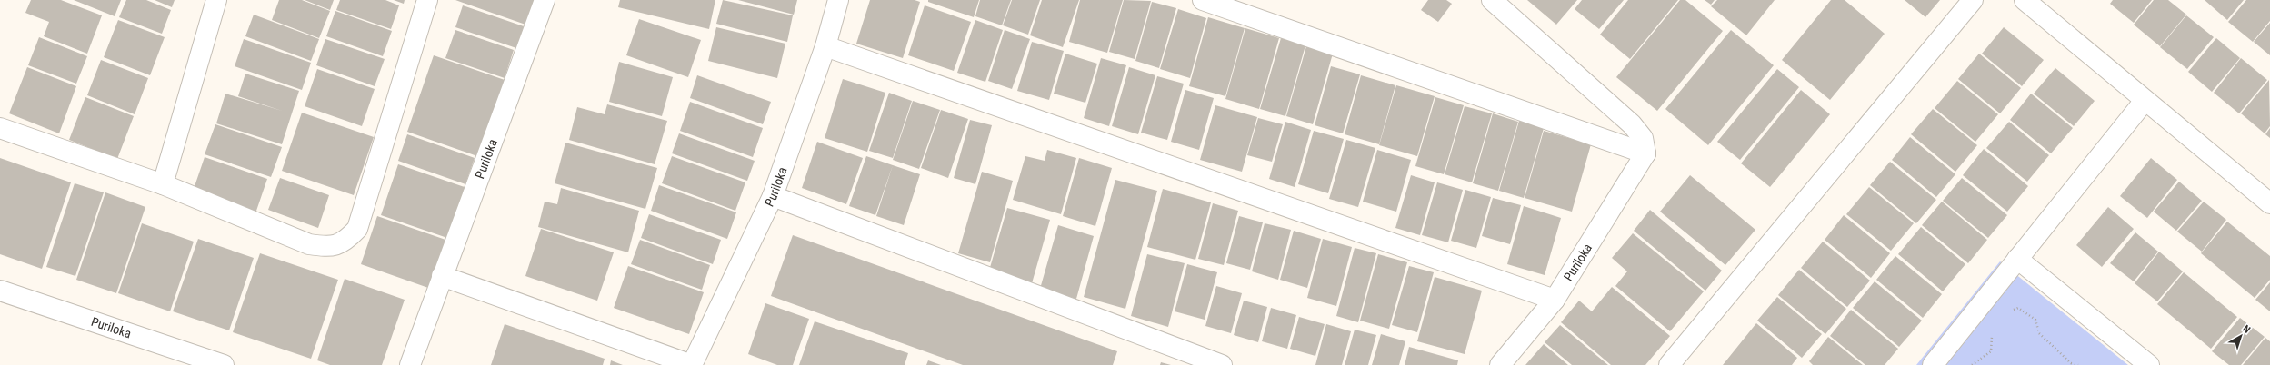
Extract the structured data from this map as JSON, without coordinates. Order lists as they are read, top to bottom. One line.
{"streets":{"street":["Puriloka"]},"north":"top right"}
